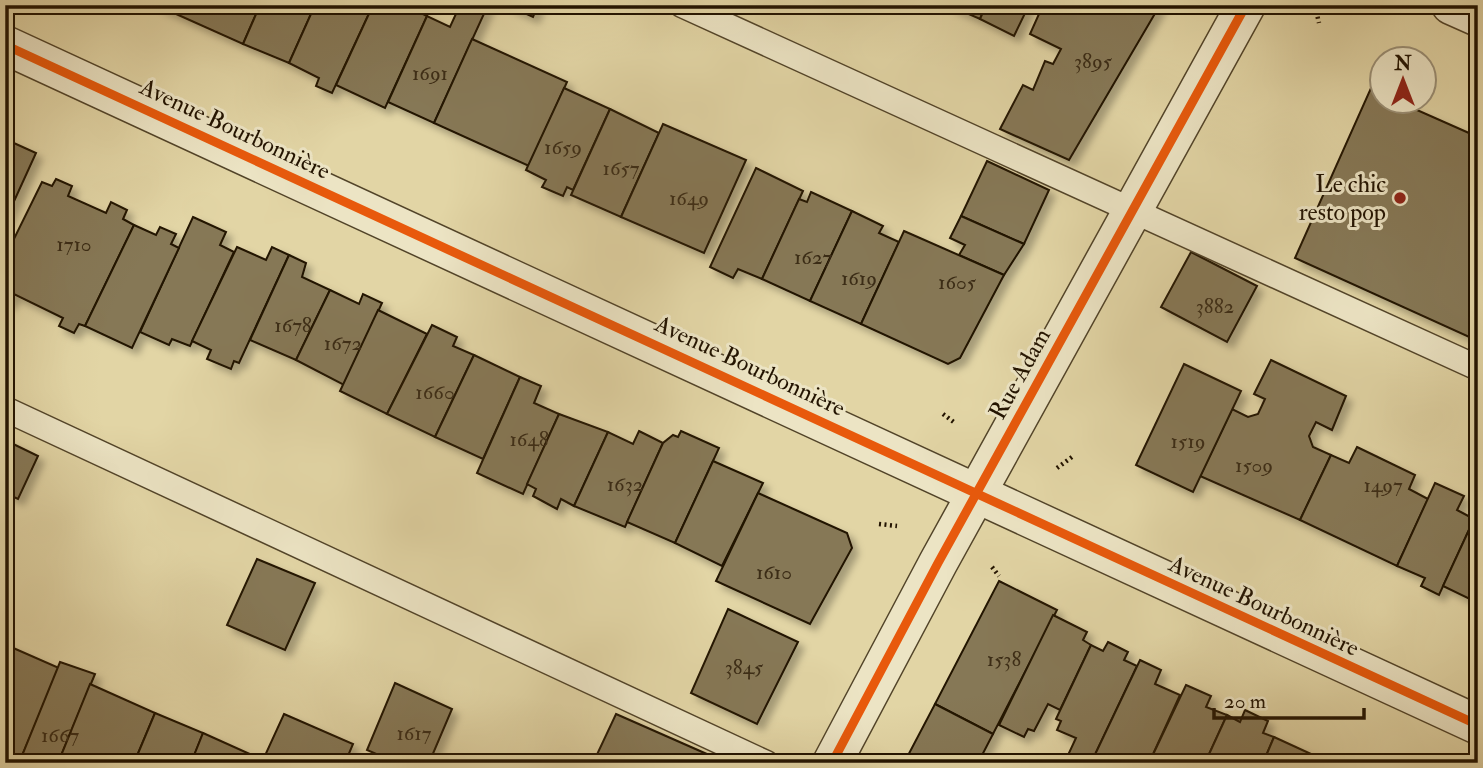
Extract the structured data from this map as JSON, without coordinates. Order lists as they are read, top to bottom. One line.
{"streets":{"street":["Avenue Bourbonnière","Rue Adam"]},"crossings":[["Avenue Bourbonnière","Rue Adam"]],"places":["Le chic resto pop"],"house_numbers":["3895","1691","1659","1657","1649","1710","1627","1619","1605","3882","1678","1672","1660","1648","1519","1509","1632","1497","1610","1538","3845","1617","1667"],"scale_bar":"20 m","north":"top"}
